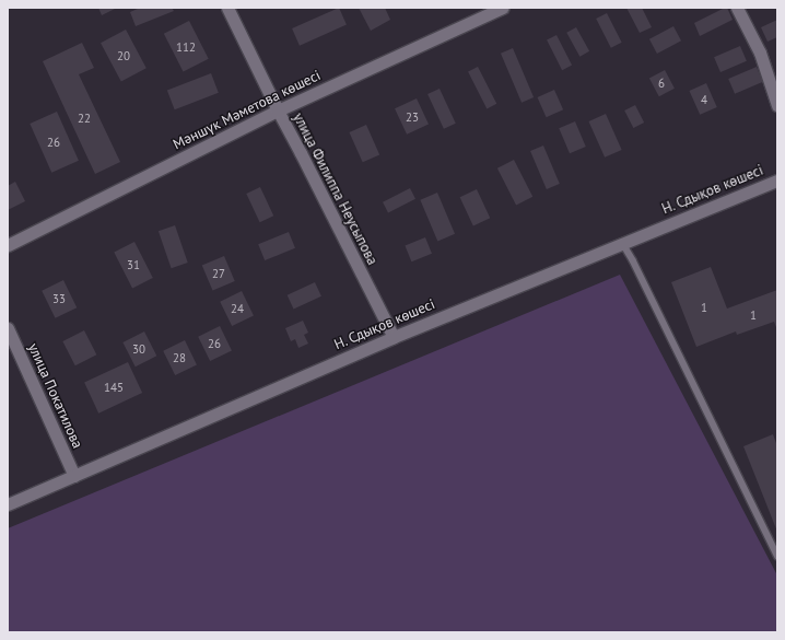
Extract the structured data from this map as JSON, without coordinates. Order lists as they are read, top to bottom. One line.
{"streets":{"street":["Мәншүк Мәметова көшесі","улица Филиппа Неусыпова","Н. Сдықов көшесі","улица Покатилова"]},"crossings":[["Мәншүк Мәметова көшесі","улица Филиппа Неусыпова"],["улица Филиппа Неусыпова","Н. Сдықов көшесі"],["Н. Сдықов көшесі","улица Покатилова"]],"house_numbers":["112","20","6","4","23","22","26","31","27","33","1","24","1","26","30","28","145"]}
